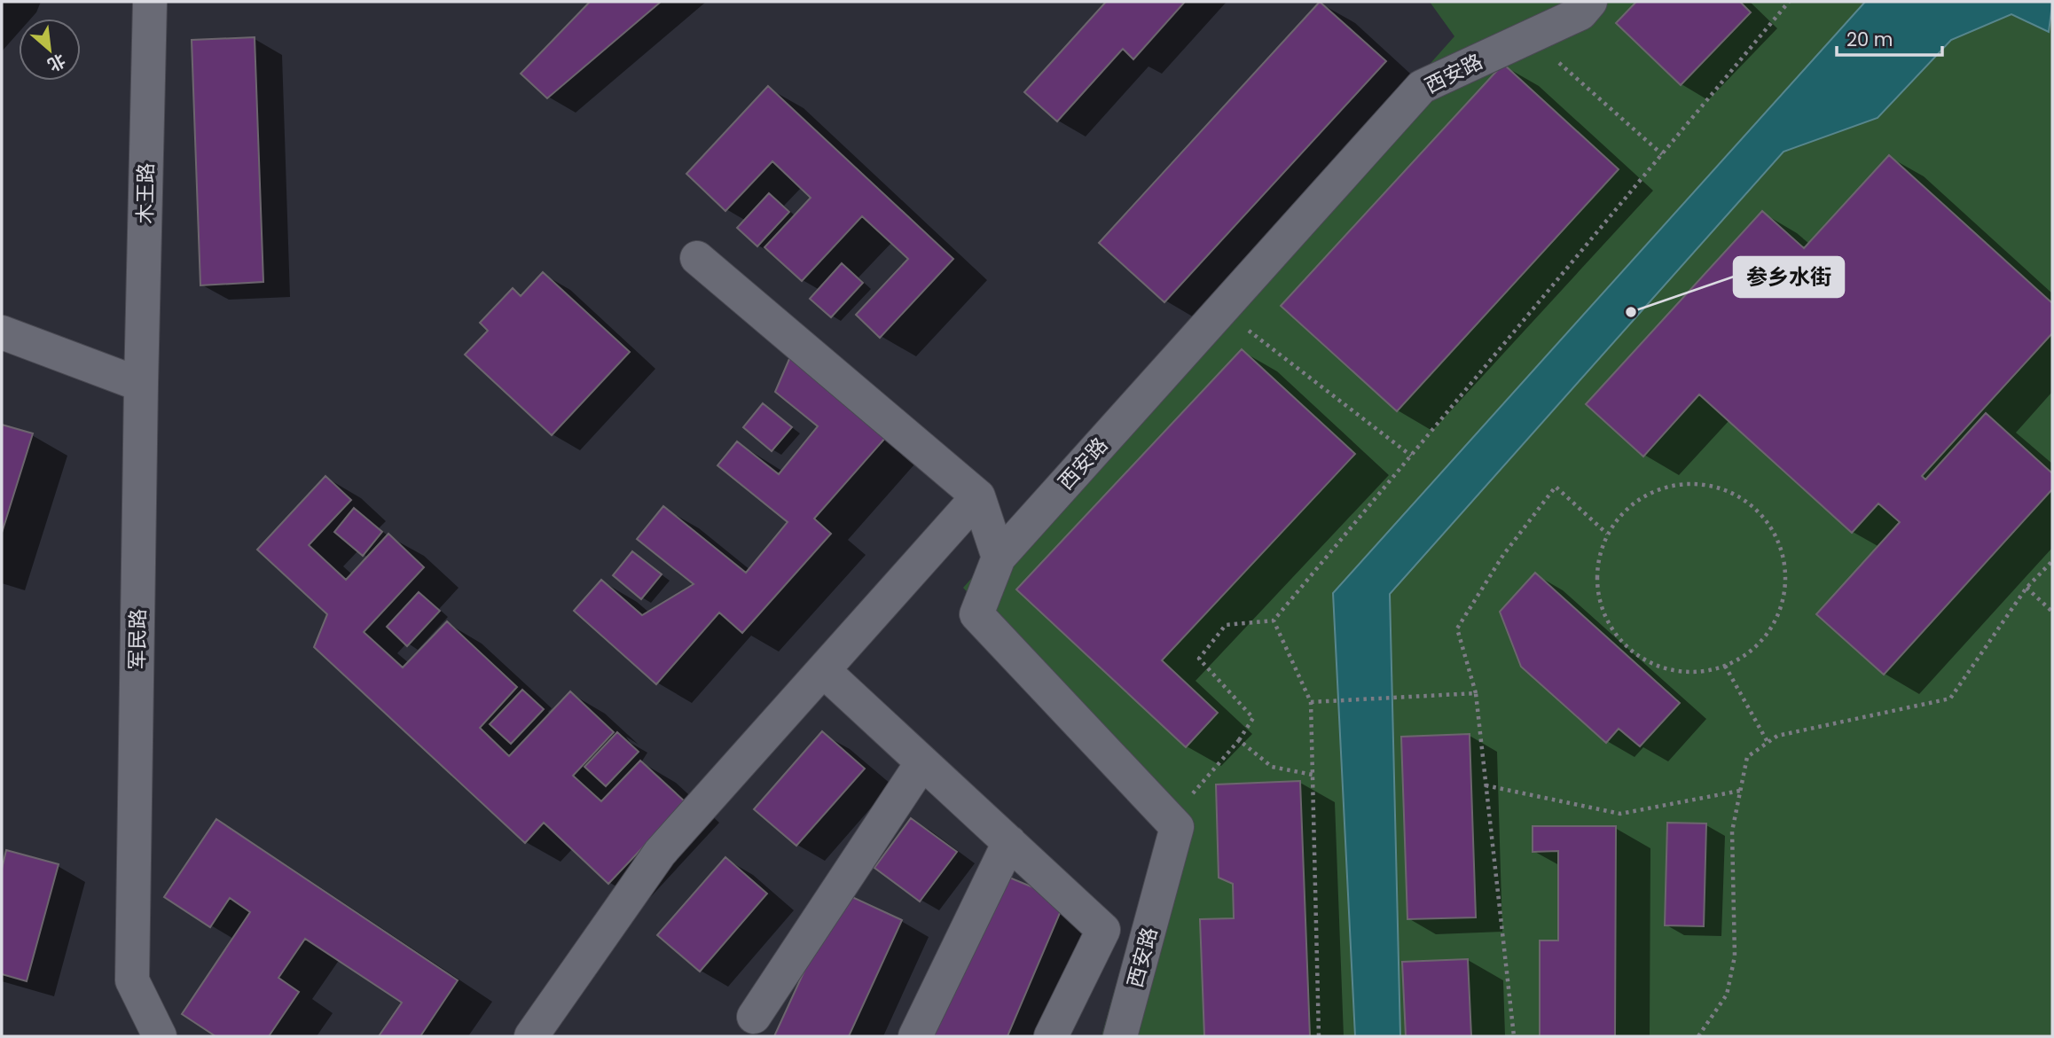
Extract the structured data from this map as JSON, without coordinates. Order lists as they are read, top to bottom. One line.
{"streets":{"street":["西安路","木王路","军民路"]},"crossings":[["木王路","军民路"]],"places":["参乡水街"],"scale_bar":"20 m","north":"bottom right"}
